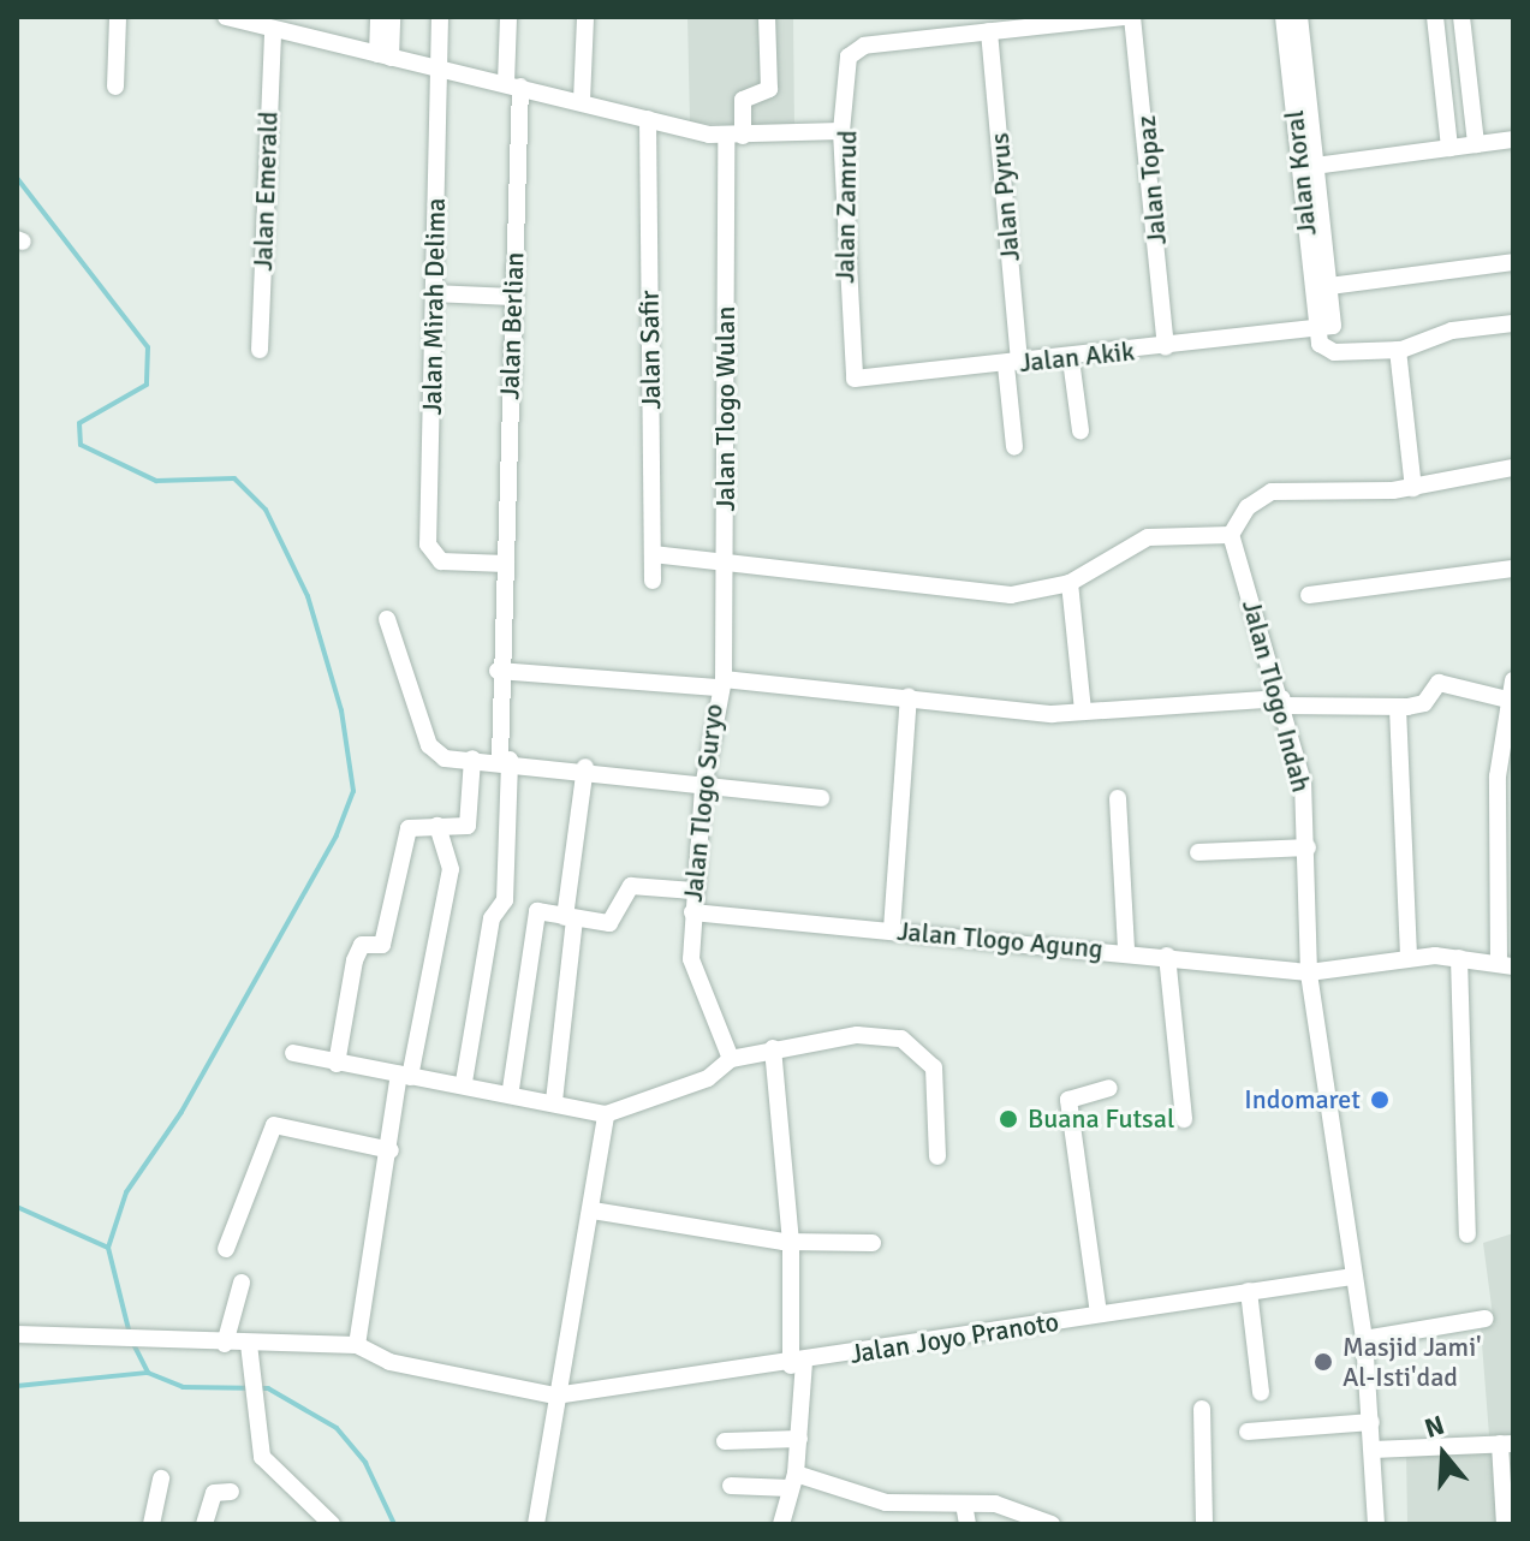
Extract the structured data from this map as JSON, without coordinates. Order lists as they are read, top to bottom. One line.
{"streets":{"street":["Jalan Koral","Jalan Topaz","Jalan Emerald","Jalan Pyrus","Jalan Zamrud","Jalan Mirah Delima","Jalan Berlian","Jalan Safir","Jalan Akik","Jalan Tlogo Wulan","Jalan Tlogo Indah","Jalan Tlogo Suryo","Jalan Tlogo Agung","Jalan Joyo Pranoto"]},"crossings":[["Jalan Koral","Jalan Akik"],["Jalan Topaz","Jalan Pyrus"],["Jalan Topaz","Jalan Zamrud"],["Jalan Topaz","Jalan Akik"],["Jalan Pyrus","Jalan Akik"],["Jalan Zamrud","Jalan Akik"],["Jalan Mirah Delima","Jalan Berlian"],["Jalan Tlogo Wulan","Jalan Tlogo Suryo"],["Jalan Tlogo Indah","Jalan Tlogo Suryo"],["Jalan Tlogo Indah","Jalan Tlogo Agung"],["Jalan Tlogo Indah","Jalan Joyo Pranoto"],["Jalan Tlogo Suryo","Jalan Tlogo Agung"]],"places":["Indomaret","Buana Futsal","Masjid Jami' Al-Isti'dad"],"north":"top"}
